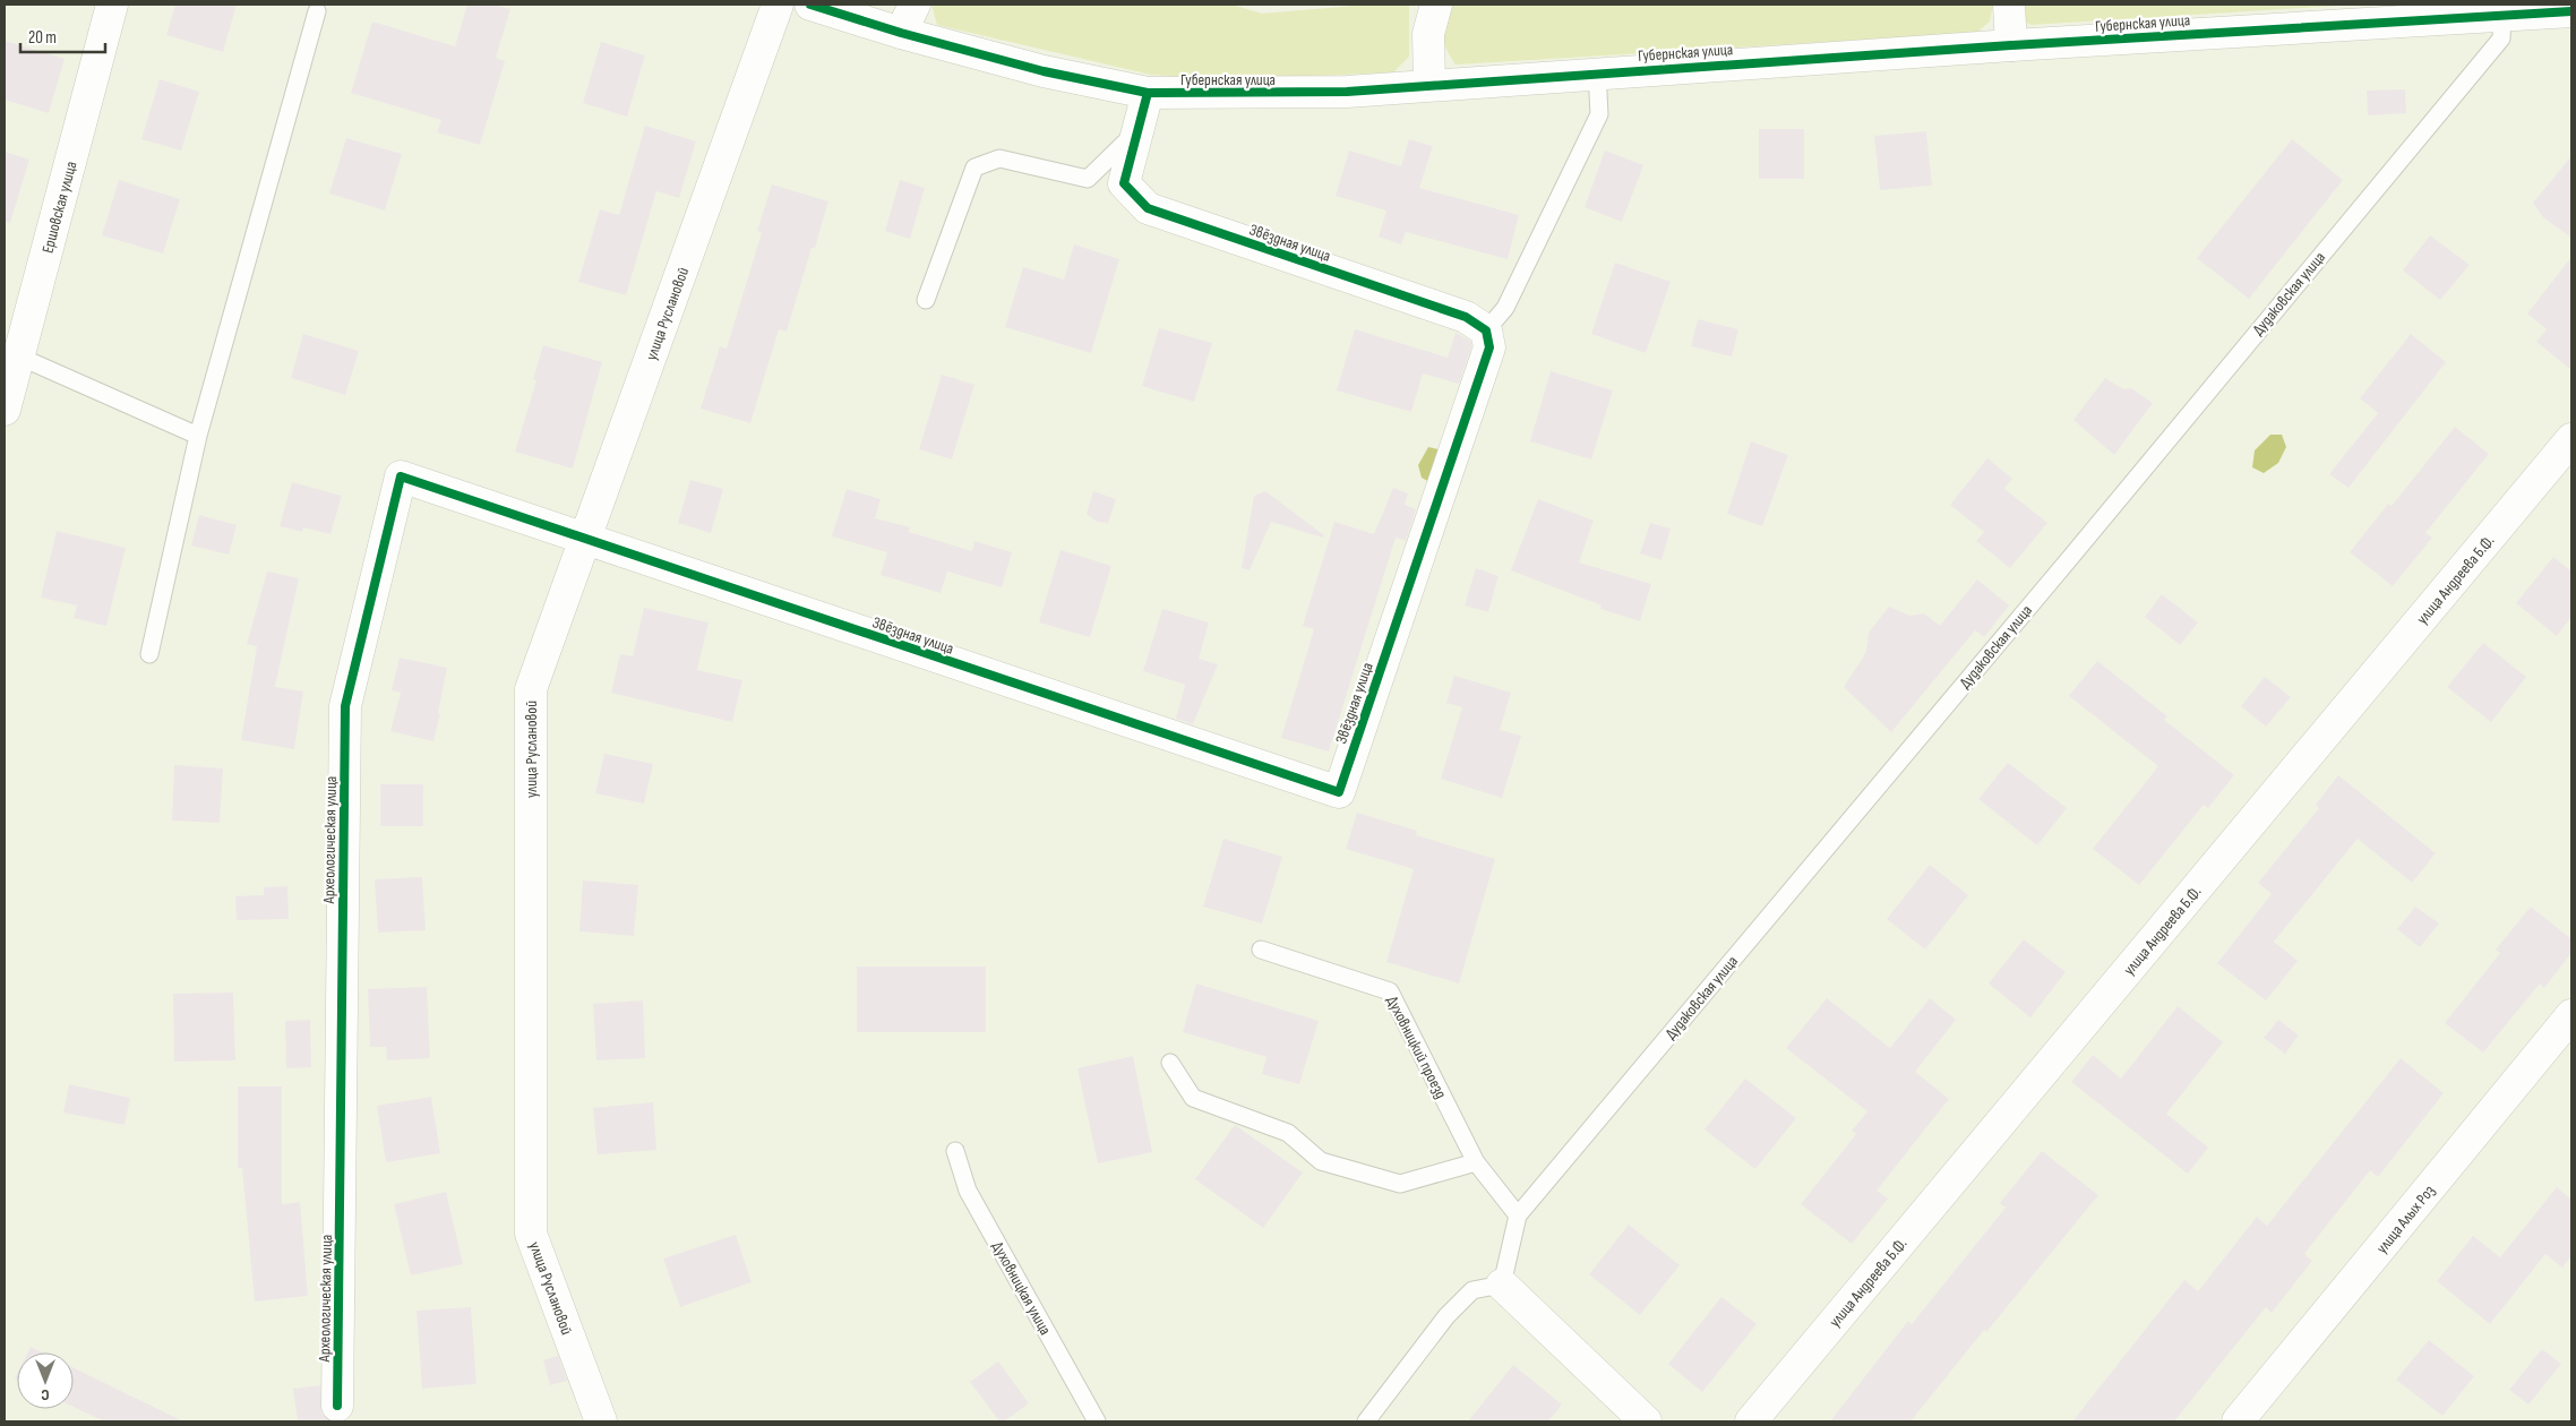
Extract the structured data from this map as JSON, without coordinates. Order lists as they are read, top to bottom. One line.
{"streets":{"street":["Губернская улица","Ершовская улица","Звёздная улица","улица Руслановой","улица Андреева Б.Ф.","Археологическая улица","улица Алых Роз"],"lane":["Дудаковская улица","Духовницкий проезд","Духовницкая улица"]},"crossings":[["Губернская улица","Звёздная улица"],["Губернская улица","Дудаковская улица"],["Звёздная улица","улица Руслановой"],["Звёздная улица","Археологическая улица"],["Дудаковская улица","Духовницкий проезд"],["улица Руслановой","Археологическая улица"]],"scale_bar":"20 m","north":"bottom"}
